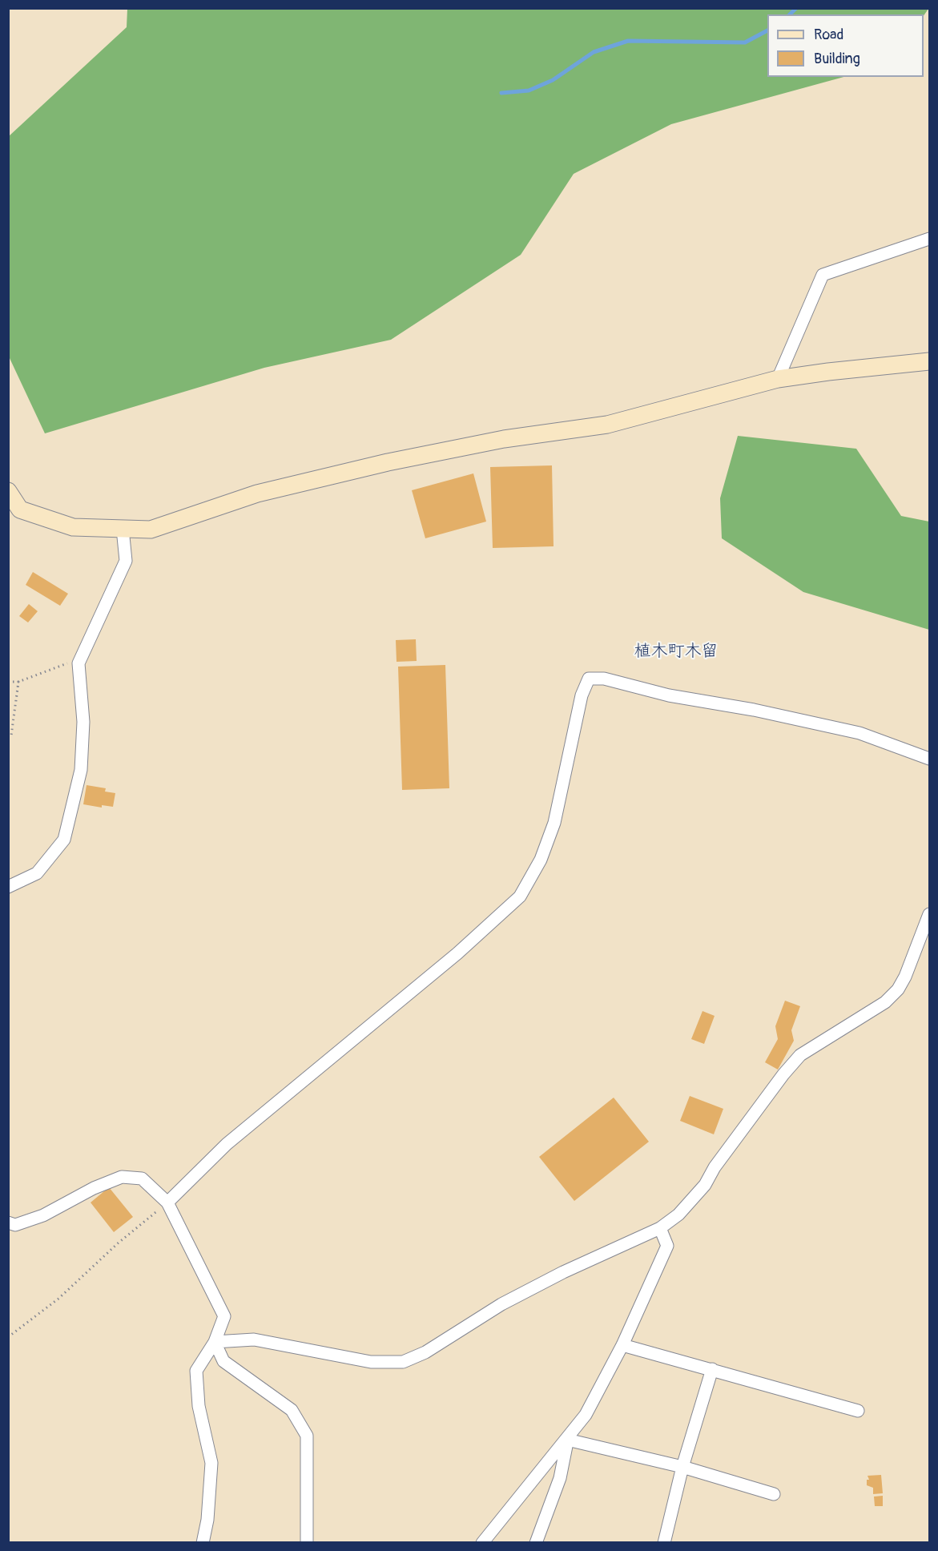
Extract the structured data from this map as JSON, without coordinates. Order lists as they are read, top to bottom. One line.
{"districts":["植木町木留"],"legend":["Road","Building"]}
